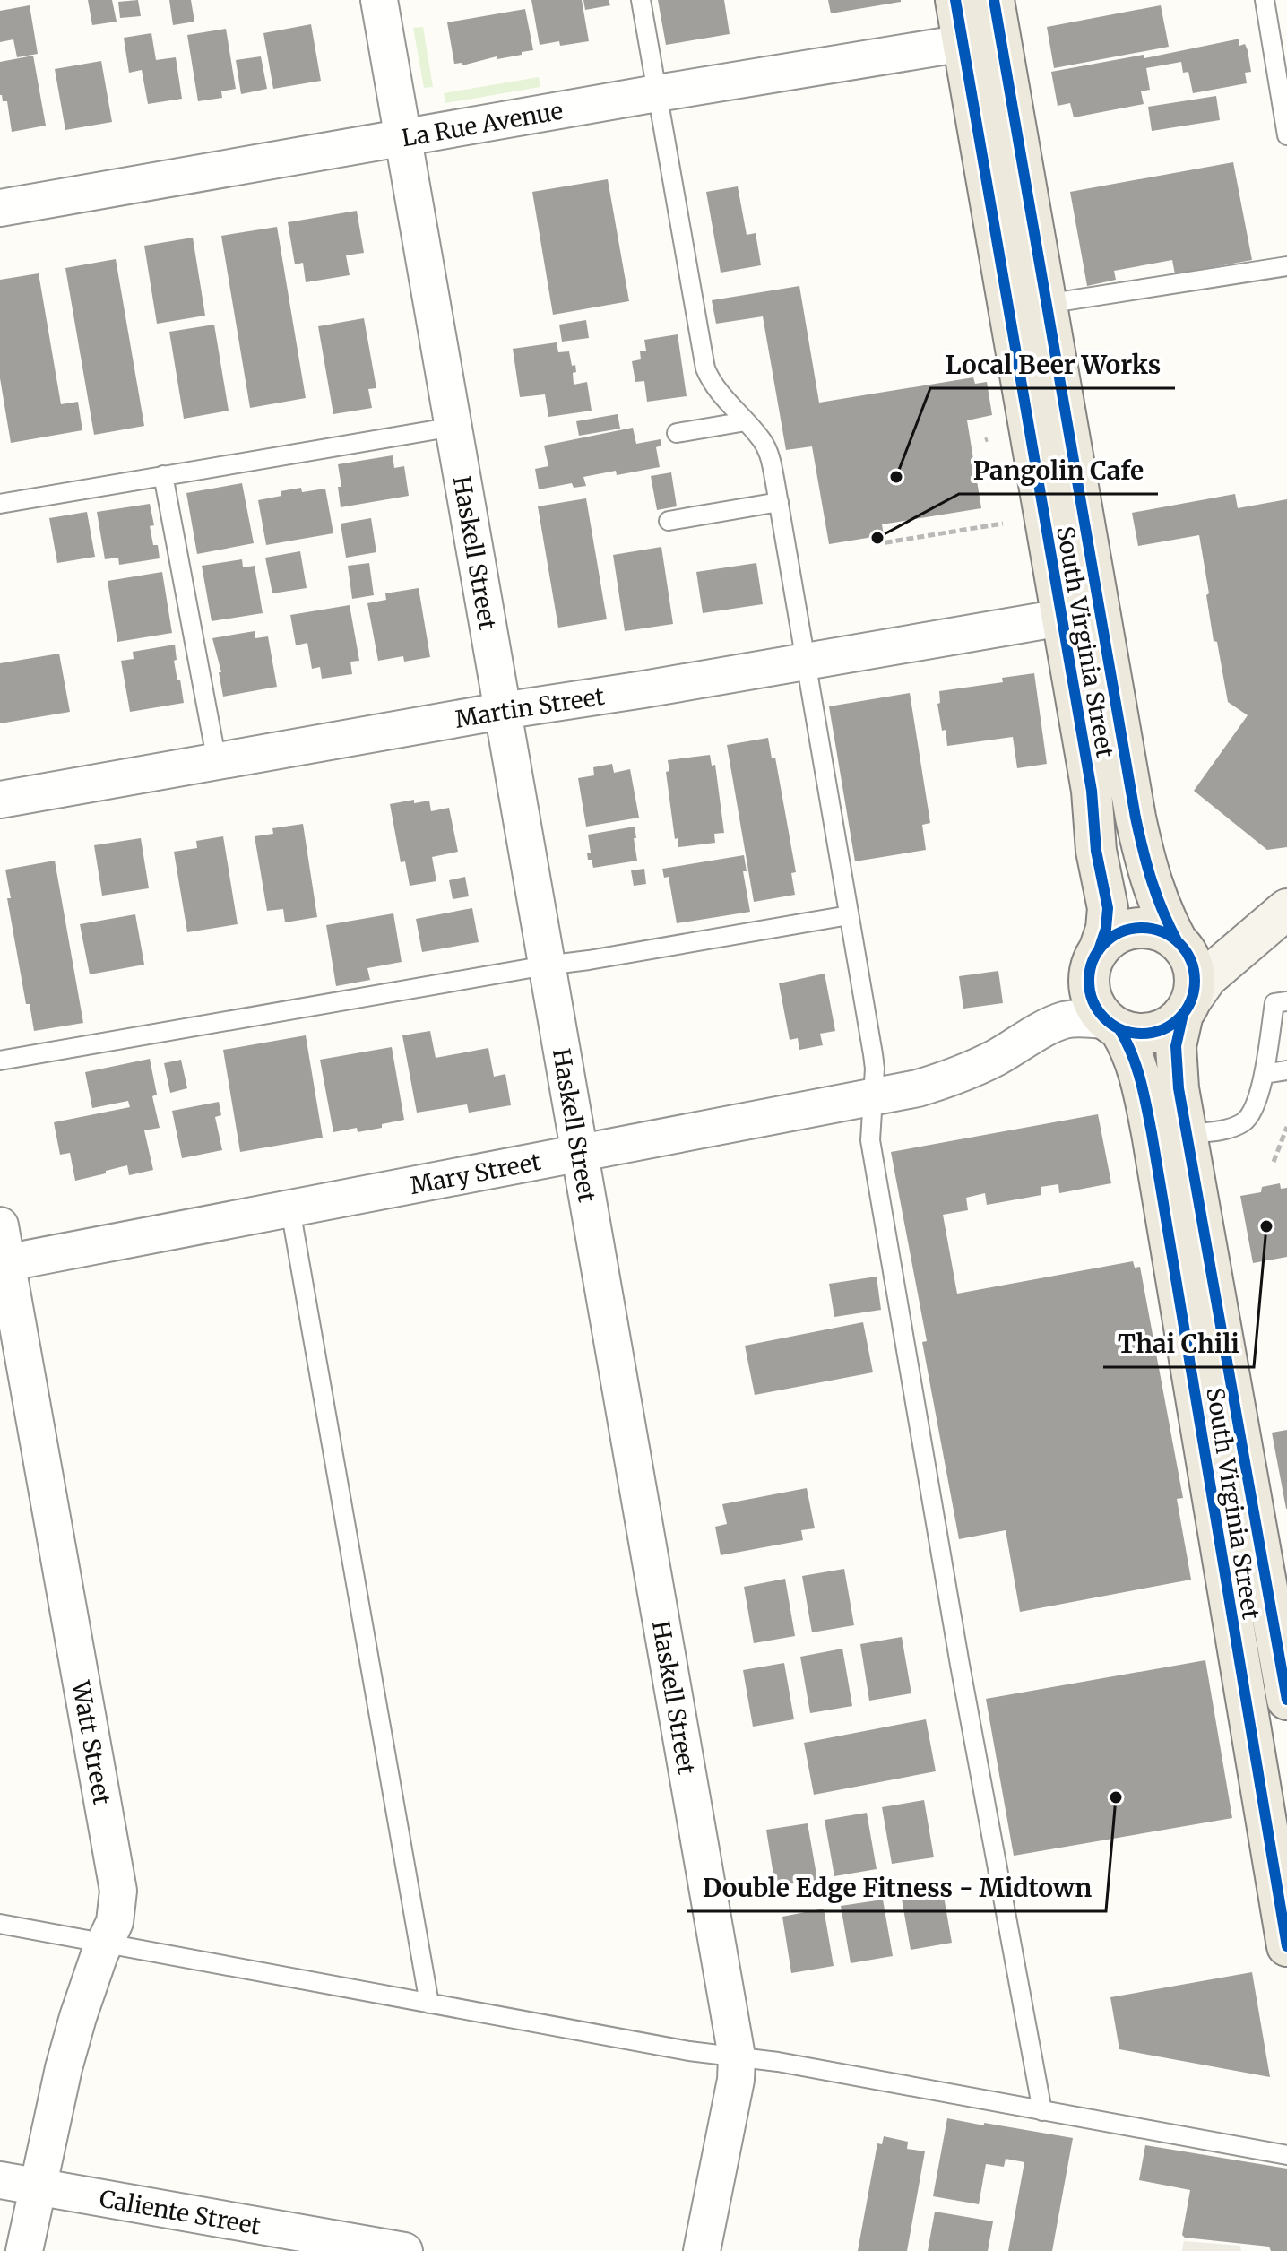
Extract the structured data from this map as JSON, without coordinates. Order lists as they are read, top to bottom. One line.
{"streets":{"main road":["South Virginia Street"],"street":["La Rue Avenue","Haskell Street","Martin Street","Mary Street","Watt Street","Caliente Street"]},"crossings":[["La Rue Avenue","Haskell Street"],["La Rue Avenue","South Virginia Street"],["Haskell Street","Martin Street"],["Haskell Street","Mary Street"],["South Virginia Street","Martin Street"],["South Virginia Street","Mary Street"],["Mary Street","Watt Street"],["Watt Street","Caliente Street"]],"places":["Local Beer Works","Pangolin Cafe","Thai Chili","Double Edge Fitness - Midtown"]}
